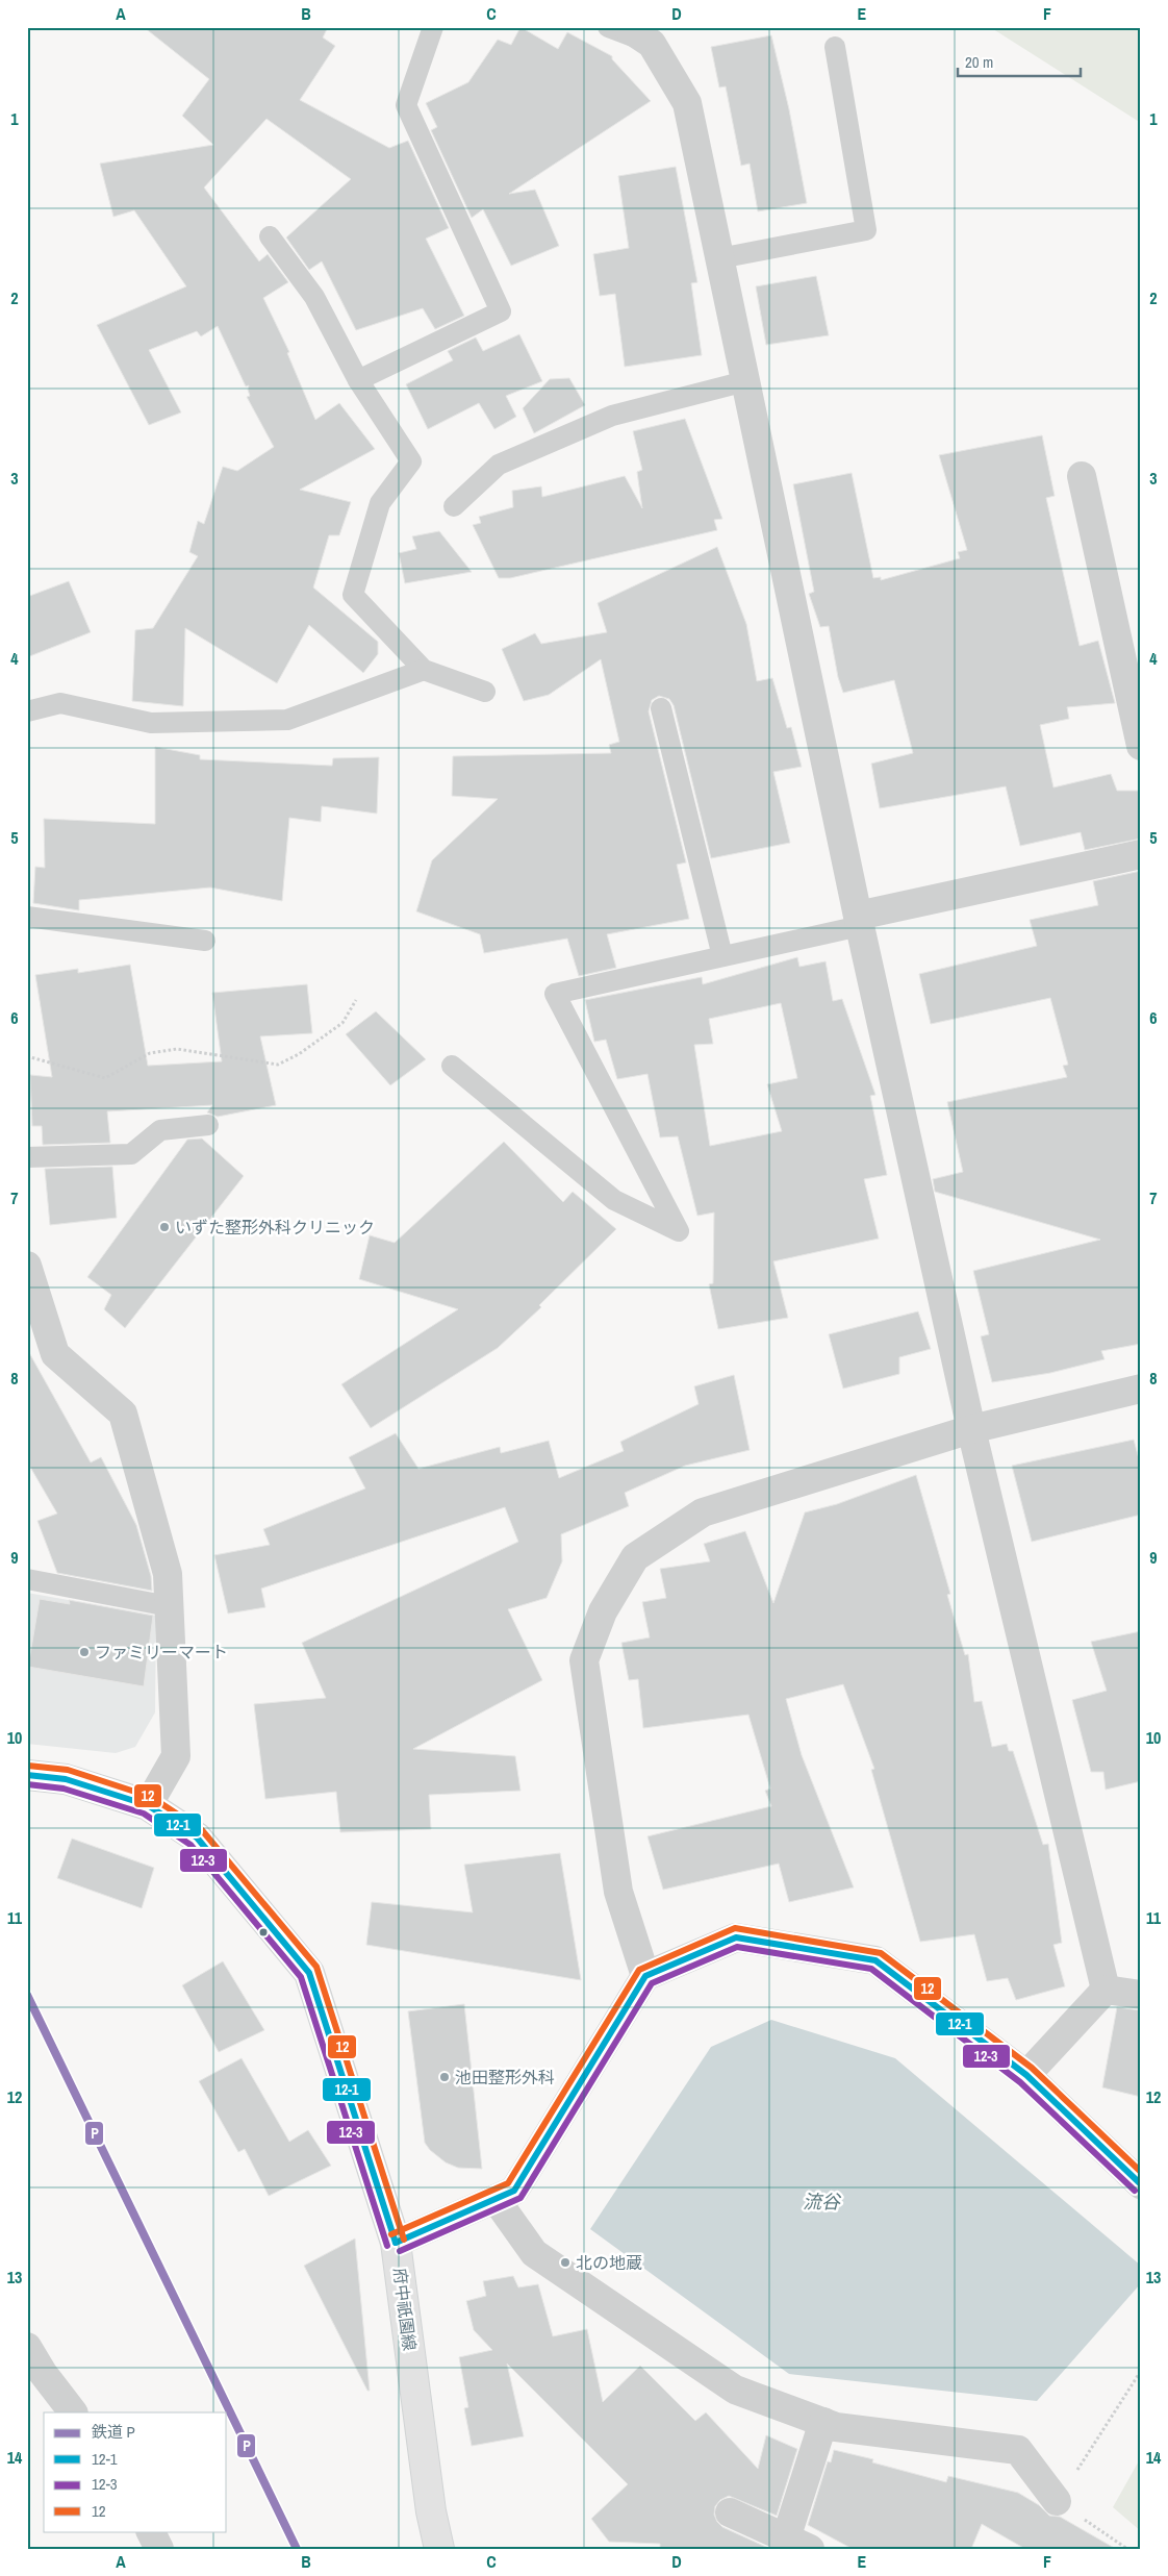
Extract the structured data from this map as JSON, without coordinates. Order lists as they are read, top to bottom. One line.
{"streets":{"main road":["府中祇園線"]},"water":["流谷"],"places":["いずた整形外科クリニック","ファミリーマート","池田整形外科","北の地蔵"],"lines":["transit line 12","transit line 12-1","transit line 12-3","rail line P"],"legend":["鉄道 P","12-1","12-3","12"],"scale_bar":"20 m","grid":{"columns":["A","B","C","D","E","F"],"rows":["1","2","3","4","5","6","7","8","9","10","11","12","13","14"]}}
